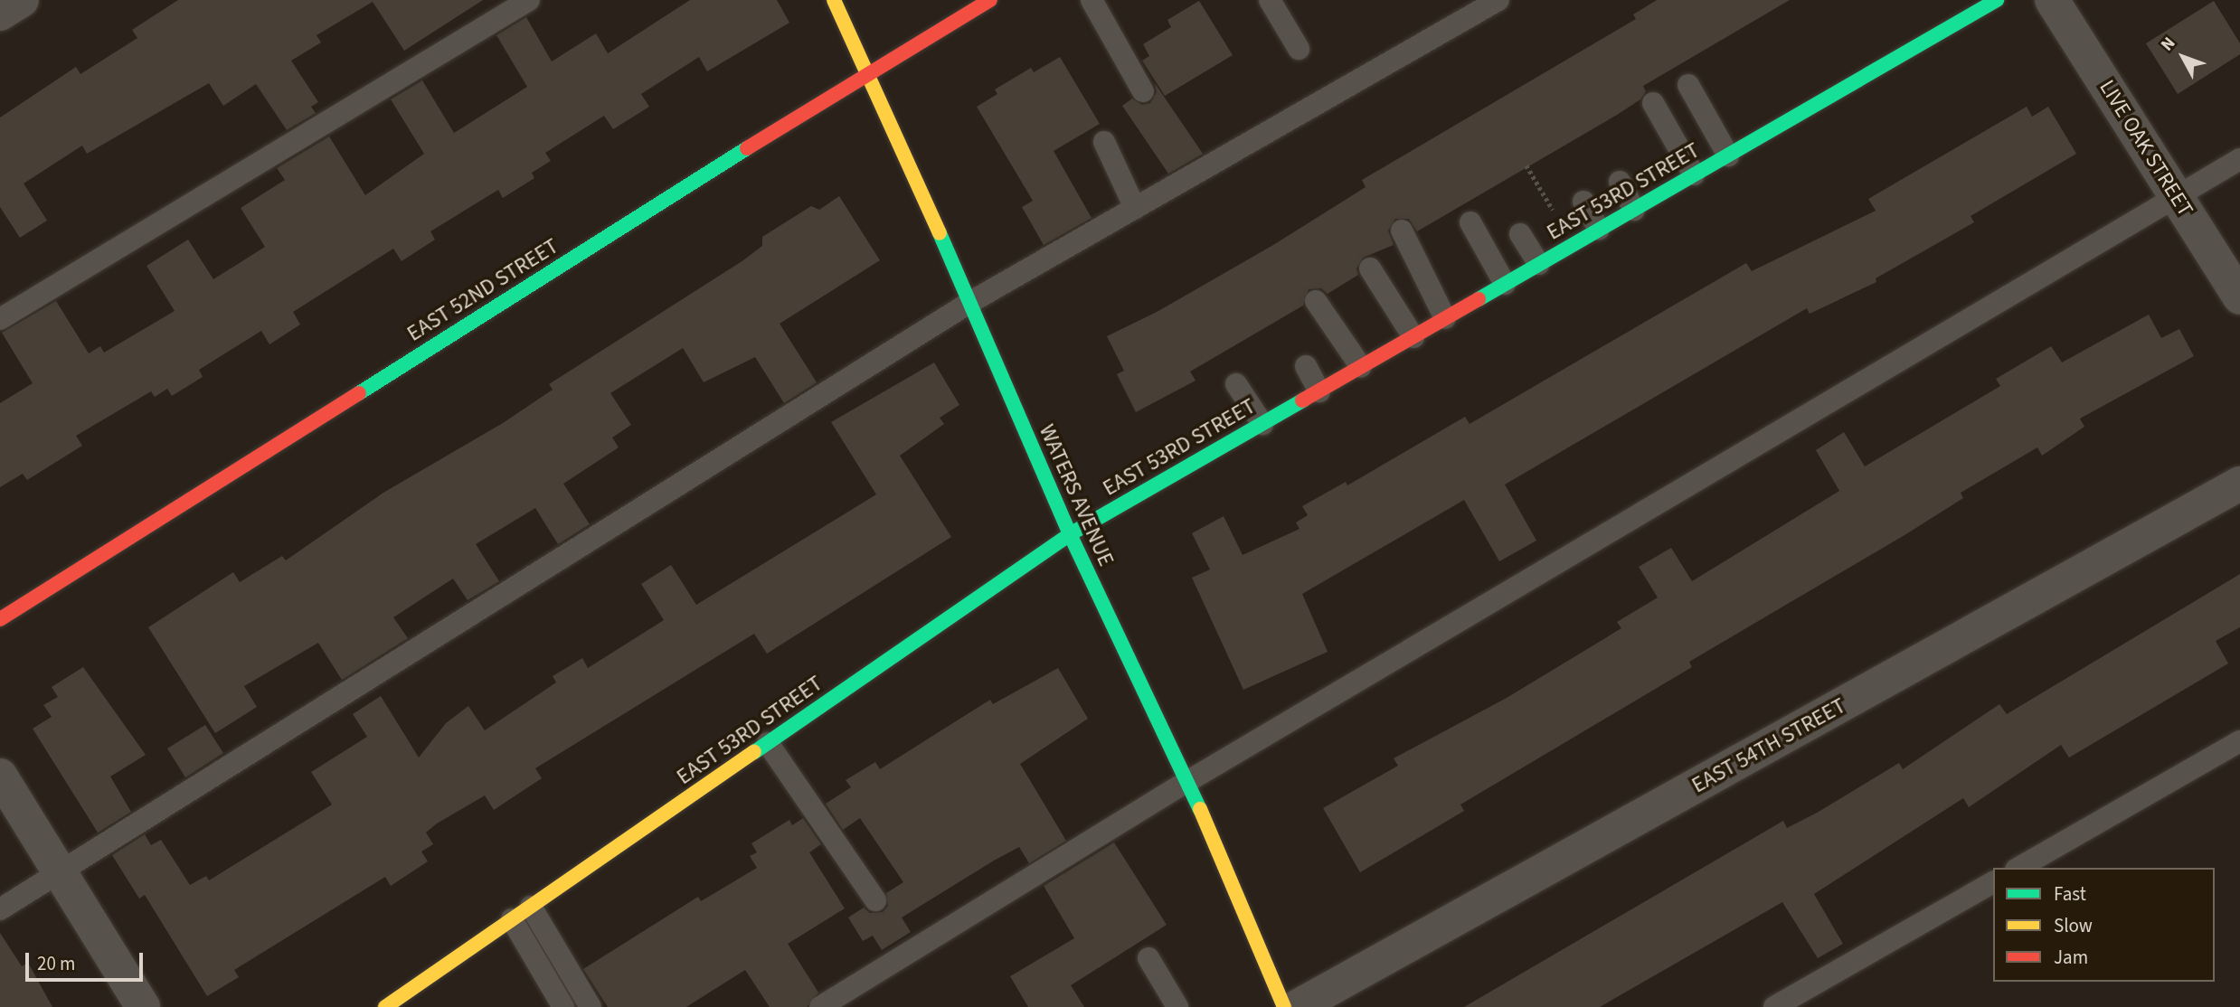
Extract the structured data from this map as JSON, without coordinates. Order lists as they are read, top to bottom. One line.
{"streets":{"main road":["EAST 53RD STREET","EAST 52ND STREET","WATERS AVENUE"],"street":["LIVE OAK STREET","EAST 54TH STREET"]},"crossings":[["EAST 53RD STREET","WATERS AVENUE"],["EAST 52ND STREET","WATERS AVENUE"]],"legend":["Fast","Slow","Jam"],"scale_bar":"20 m","north":"top left"}
